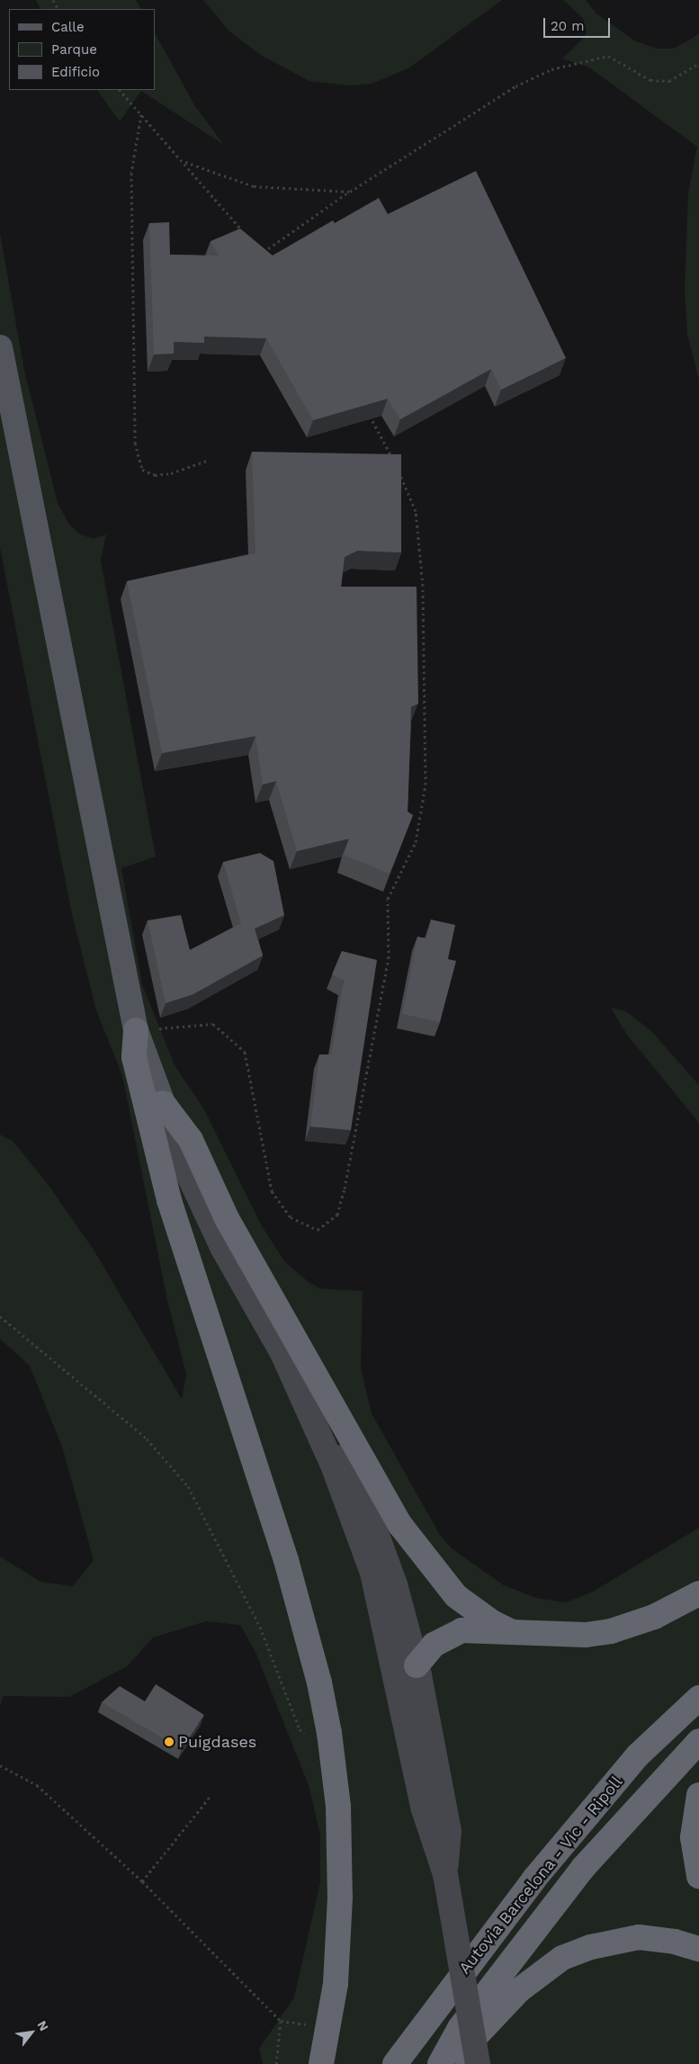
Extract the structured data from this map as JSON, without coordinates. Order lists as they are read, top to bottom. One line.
{"streets":{"highway":["Autovia Barcelona - Vic - Ripoll"]},"places":["Puigdases"],"legend":["Calle","Parque","Edificio"],"scale_bar":"20 m","north":"top right"}
